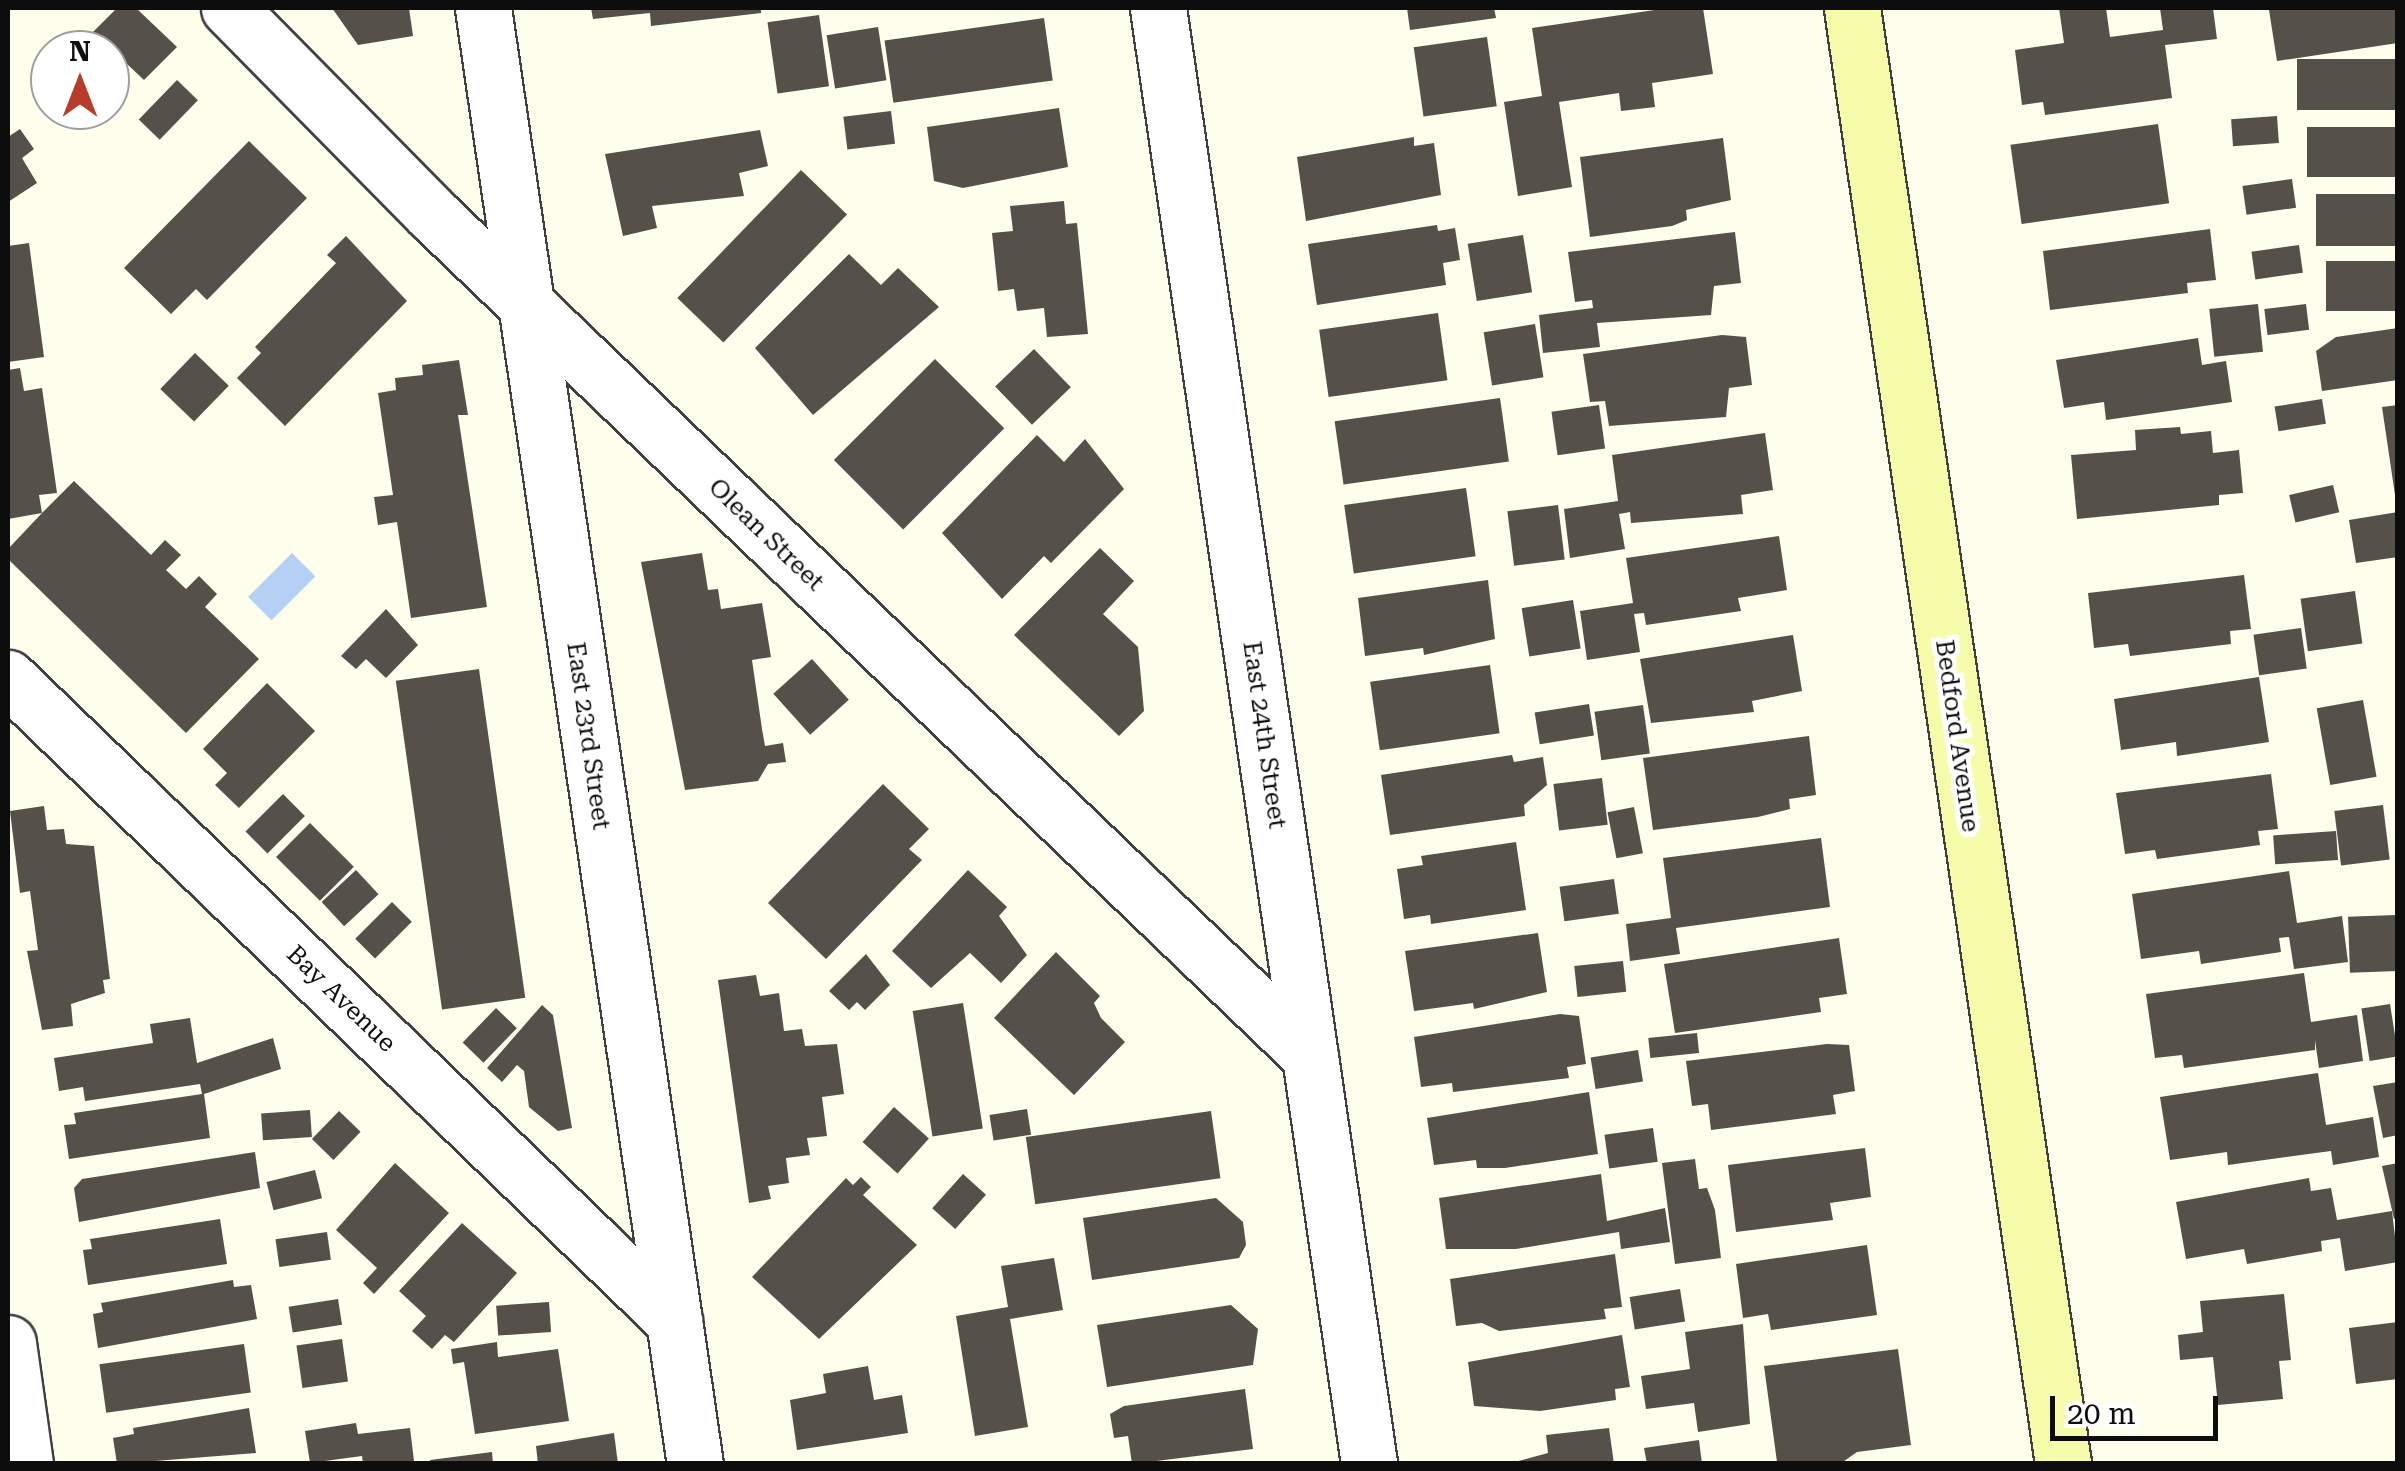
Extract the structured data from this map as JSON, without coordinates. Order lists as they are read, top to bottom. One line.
{"streets":{"main road":["Bedford Avenue"],"street":["Olean Street","East 24th Street","East 23rd Street","Bay Avenue"]},"crossings":[["Olean Street","East 24th Street"],["Olean Street","East 23rd Street"],["East 23rd Street","Bay Avenue"]],"scale_bar":"20 m","north":"top"}
